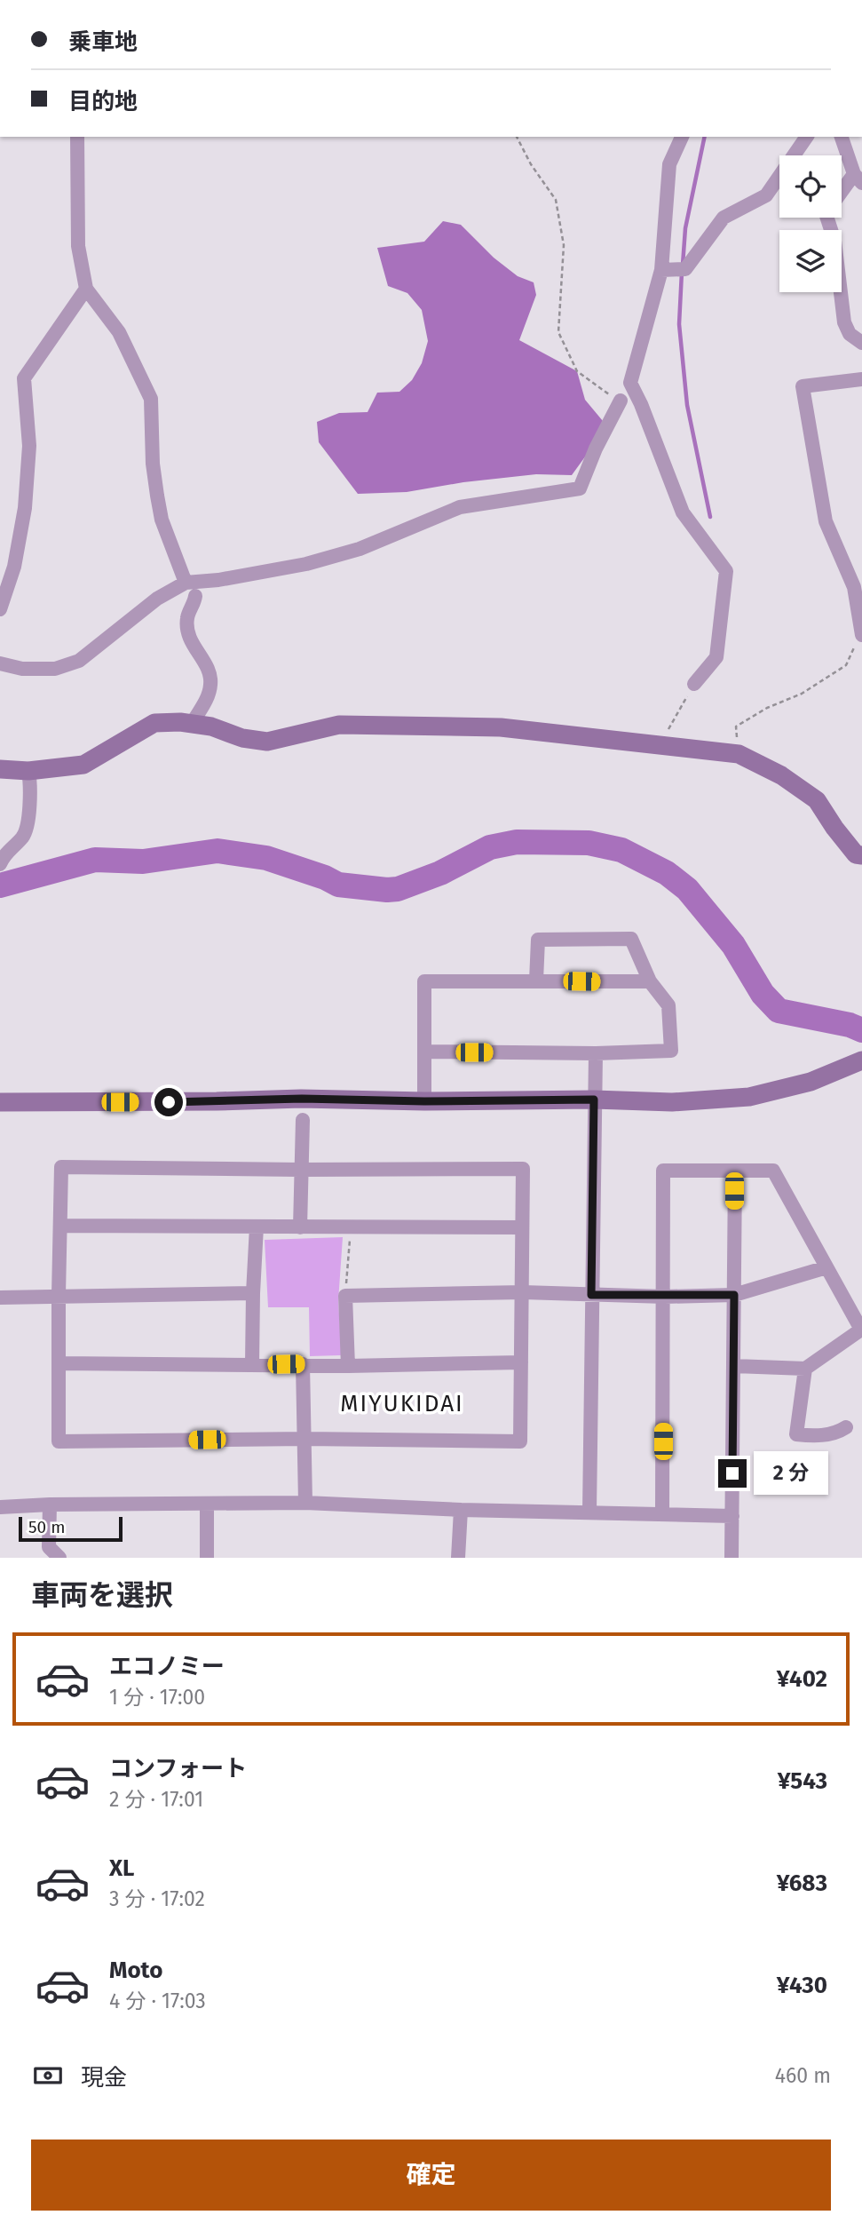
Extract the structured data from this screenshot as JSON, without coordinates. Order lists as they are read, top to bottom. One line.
{"districts":["MIYUKIDAI"],"scale_bar":"50 m","page":{"banner":["乗車地","目的地"],"bubble":"2 分","scale":"50 m","heading":"車両を選択","list":[{"name":"エコノミー","note":"1 分 · 17:00","value":"¥402"},{"name":"コンフォート","note":"2 分 · 17:01","value":"¥543"},{"name":"XL","note":"3 分 · 17:02","value":"¥683"},{"name":"Moto","note":"4 分 · 17:03","value":"¥430"}],"pay":["現金","460 m"],"buttons":"確定"}}
